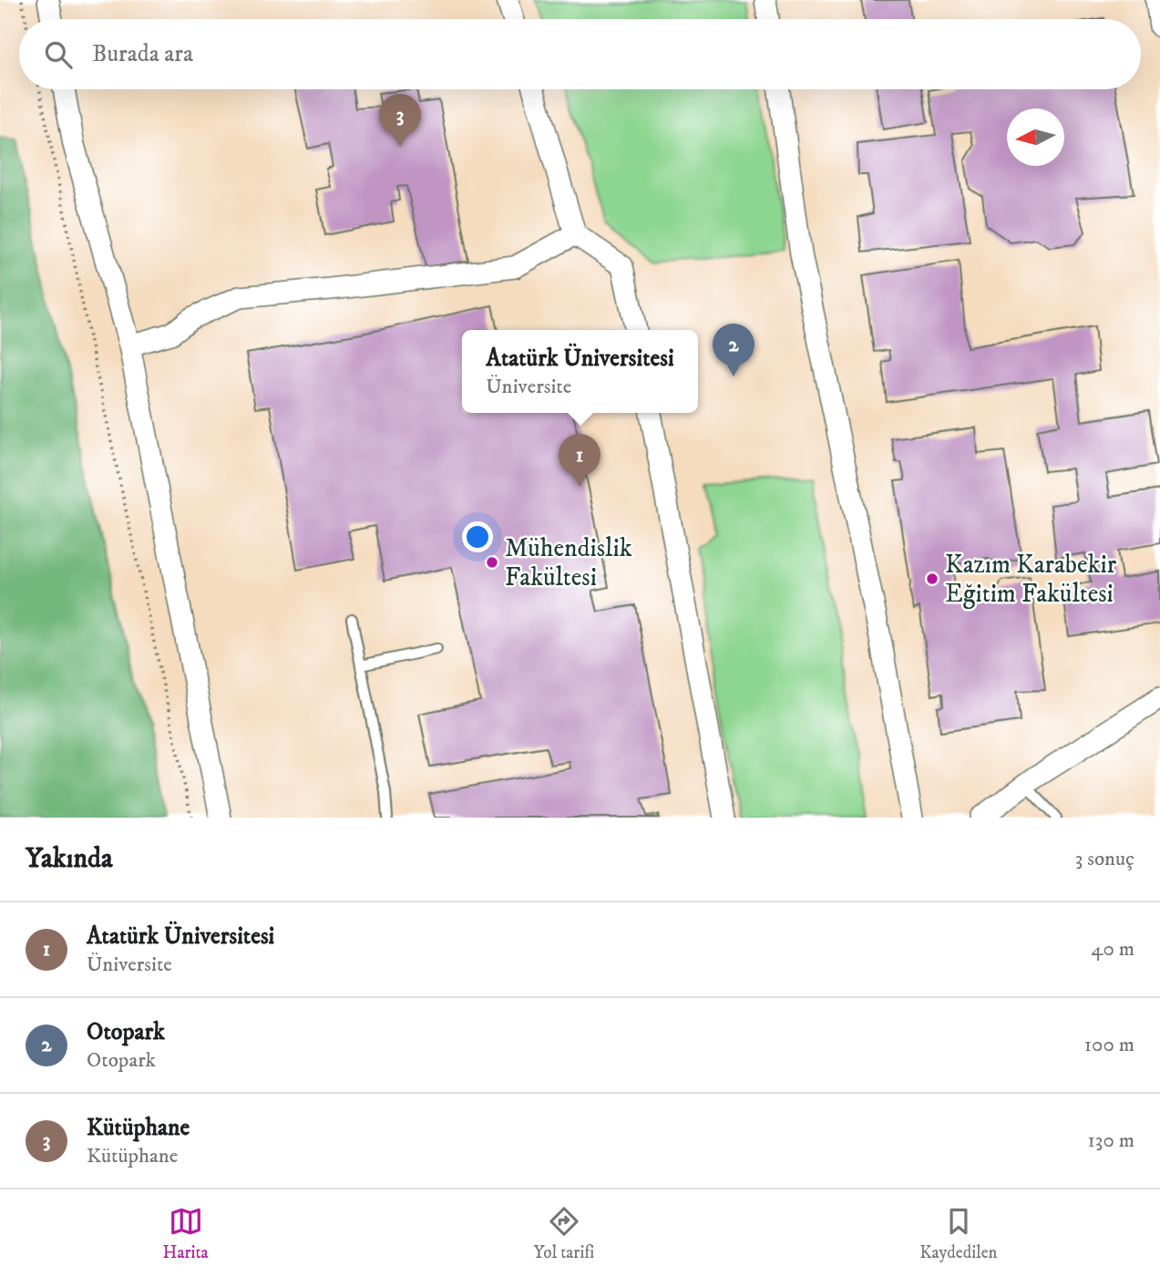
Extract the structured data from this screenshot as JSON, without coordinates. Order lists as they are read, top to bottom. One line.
{"places":["Mühendislik Fakültesi","Kazım Karabekir Eğitim Fakültesi"],"north":"left","page":{"search":"Burada ara","pins":["3","2","1"],"popup":["Atatürk Üniversitesi","Üniversite"],"heading":["Yakında","3 sonuç"],"list":[{"mark":"1","name":"Atatürk Üniversitesi","note":"Üniversite","value":"40 m"},{"mark":"2","name":"Otopark","note":"Otopark","value":"100 m"},{"mark":"3","name":"Kütüphane","note":"Kütüphane","value":"130 m"}],"nav":["Harita","Yol tarifi","Kaydedilen"]}}
